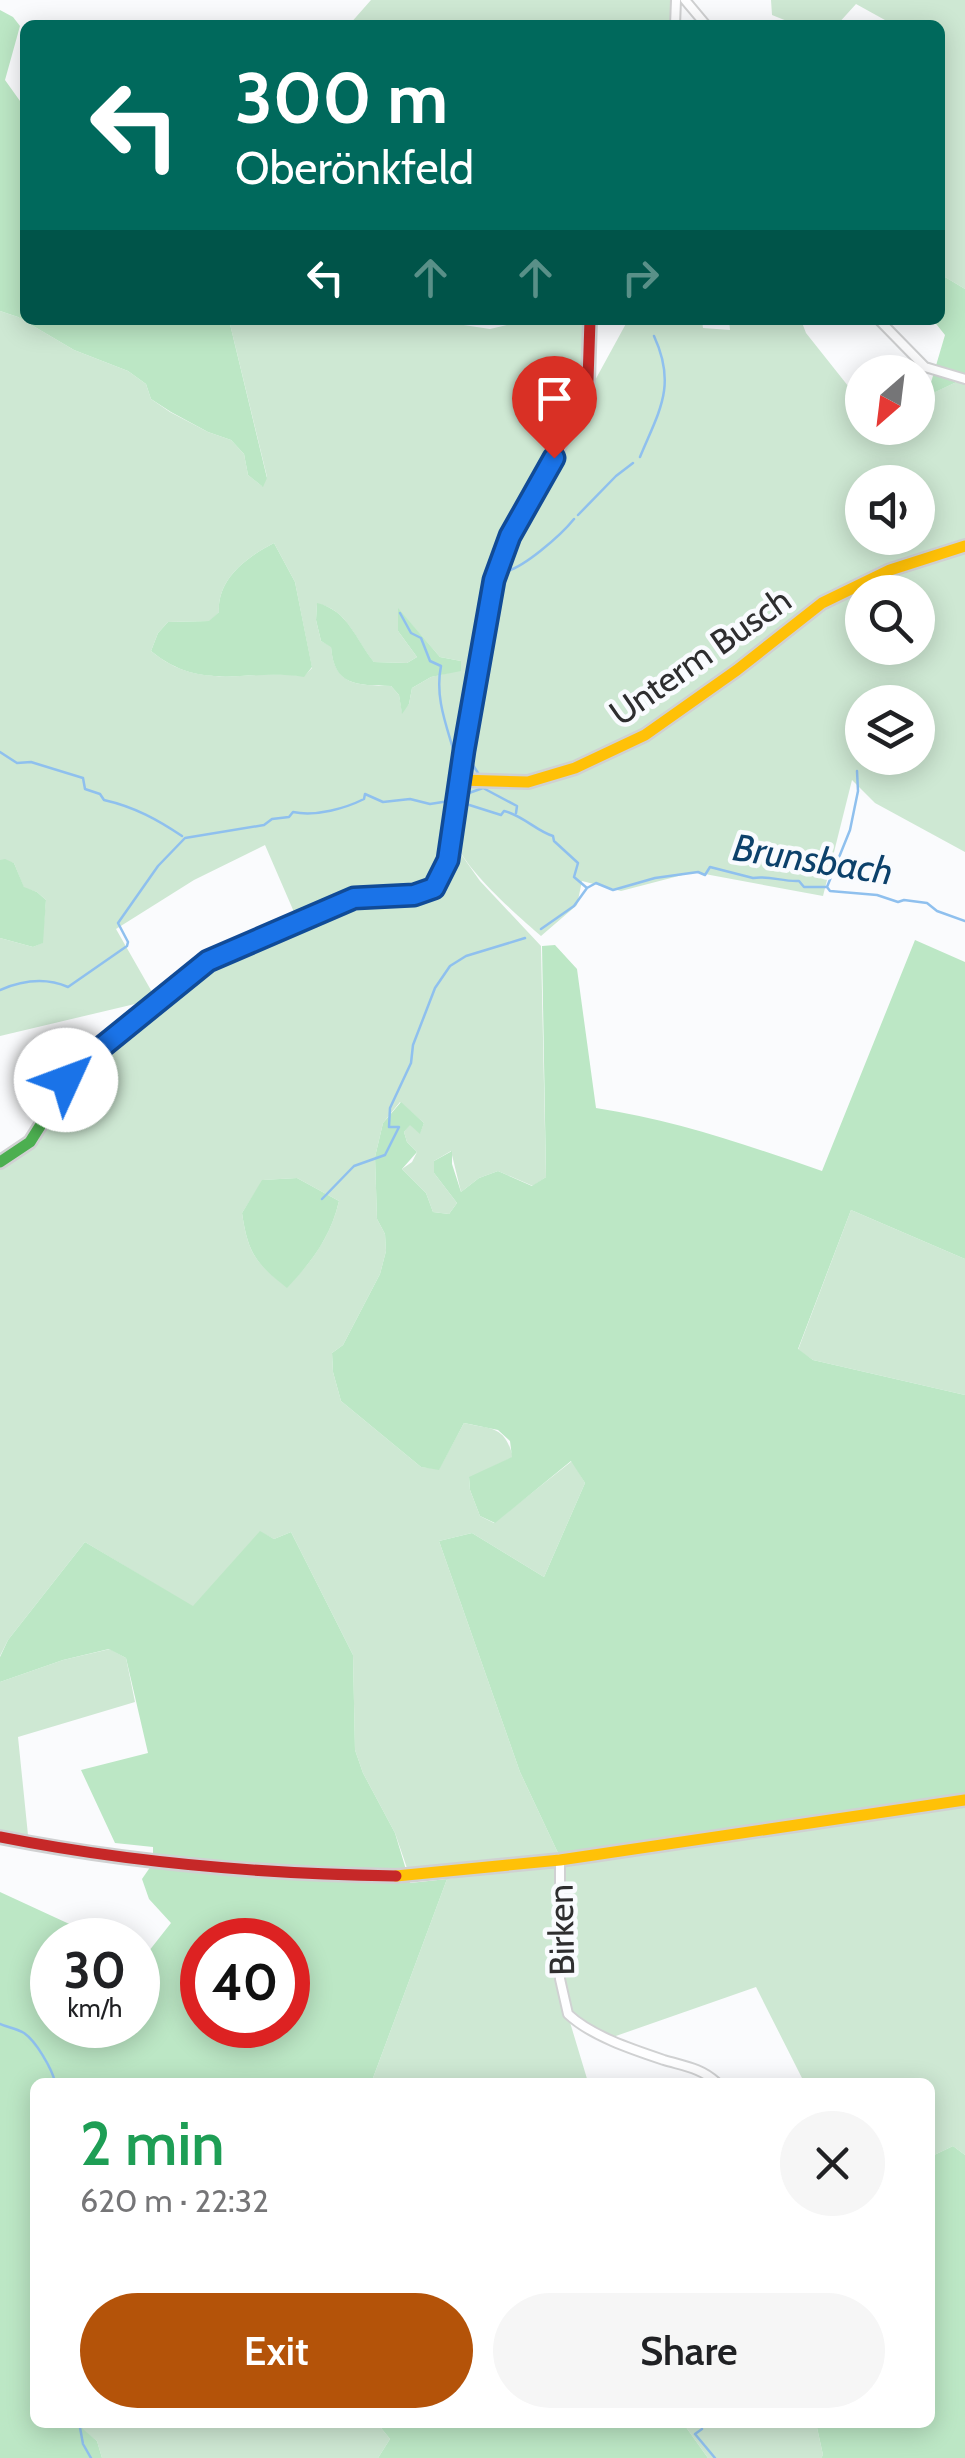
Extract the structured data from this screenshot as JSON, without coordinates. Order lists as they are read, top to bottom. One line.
{"streets":{"street":["Unterm Busch","Birken"]},"water":["Brunsbach"],"north":"bottom left","page":{"turn":["300 m","Oberönkfeld"],"speed":"30 km/h","limit":"40","heading":["2 min","620 m · 22:32"],"buttons":["Exit","Share"]}}
